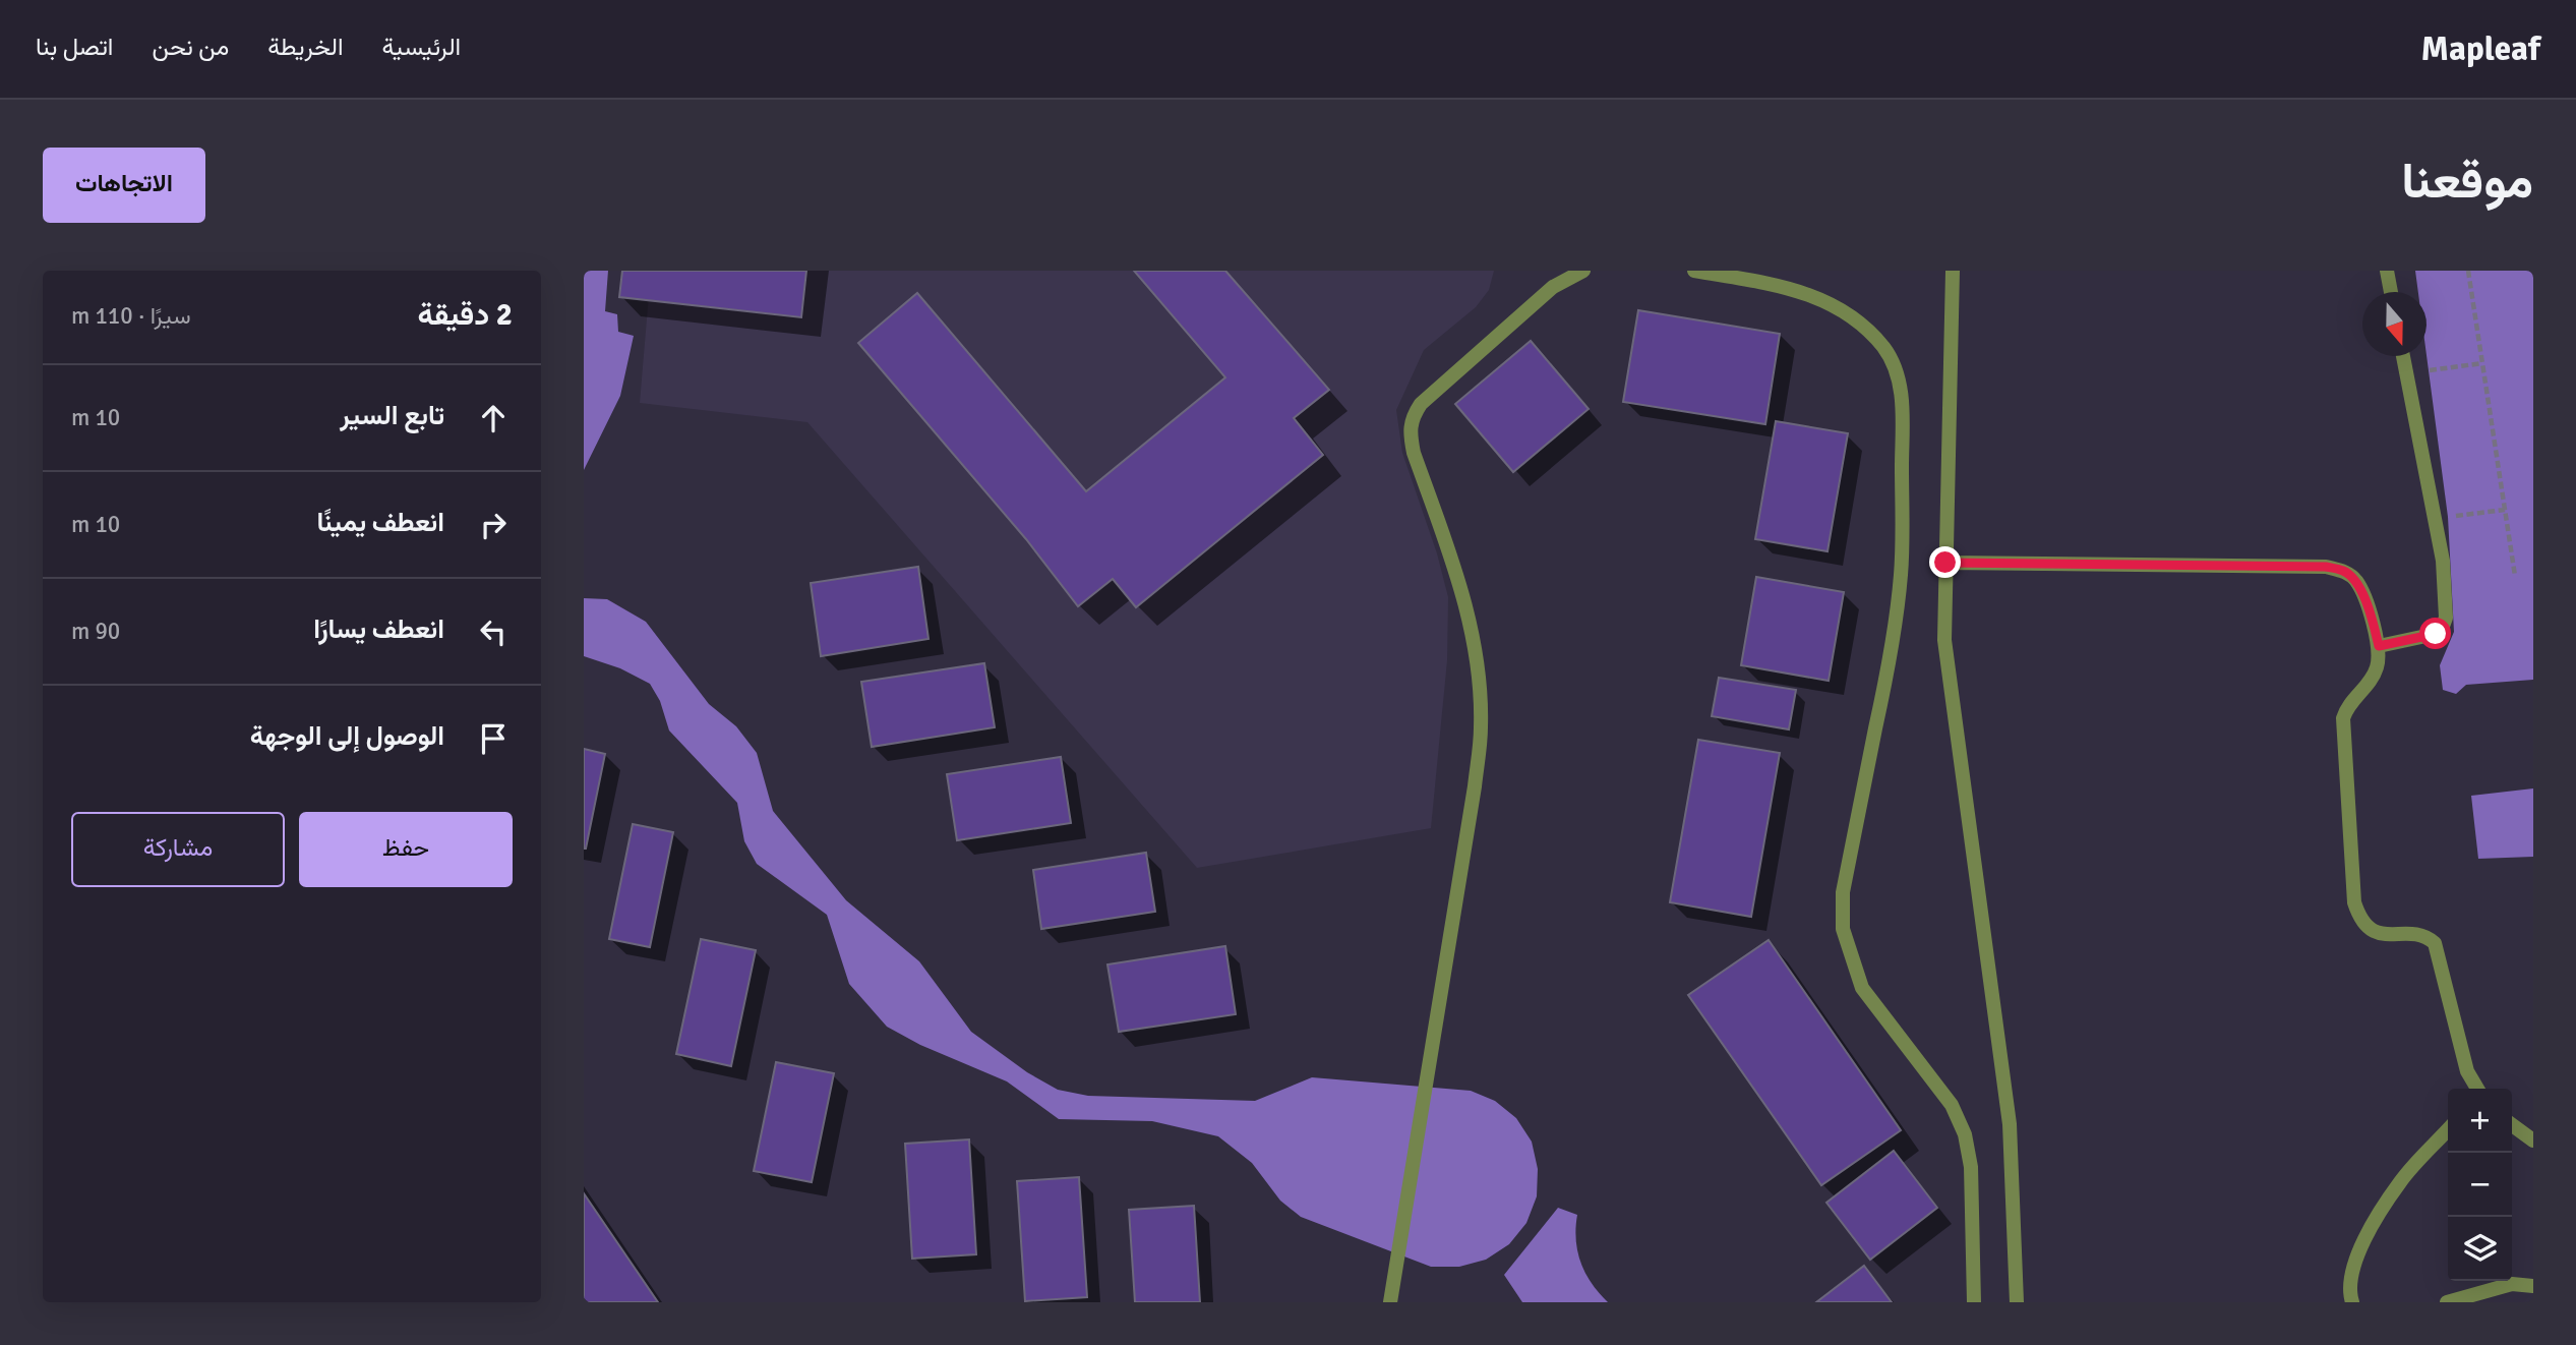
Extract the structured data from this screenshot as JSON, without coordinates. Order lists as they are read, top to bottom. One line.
{"north":"bottom","page":{"header":"Mapleaf","nav":["الرئيسية","الخريطة","من نحن","اتصل بنا"],"title":"موقعنا","buttons":["الاتجاهات",["حفظ","مشاركة"]],"heading":["2 دقيقة","سيرًا · 110 m"],"list":[["تابع السير","10 m"],["انعطف يمينًا","10 m"],["انعطف يسارًا","90 m"],"الوصول إلى الوجهة"],"map_buttons":["+","−"]}}
